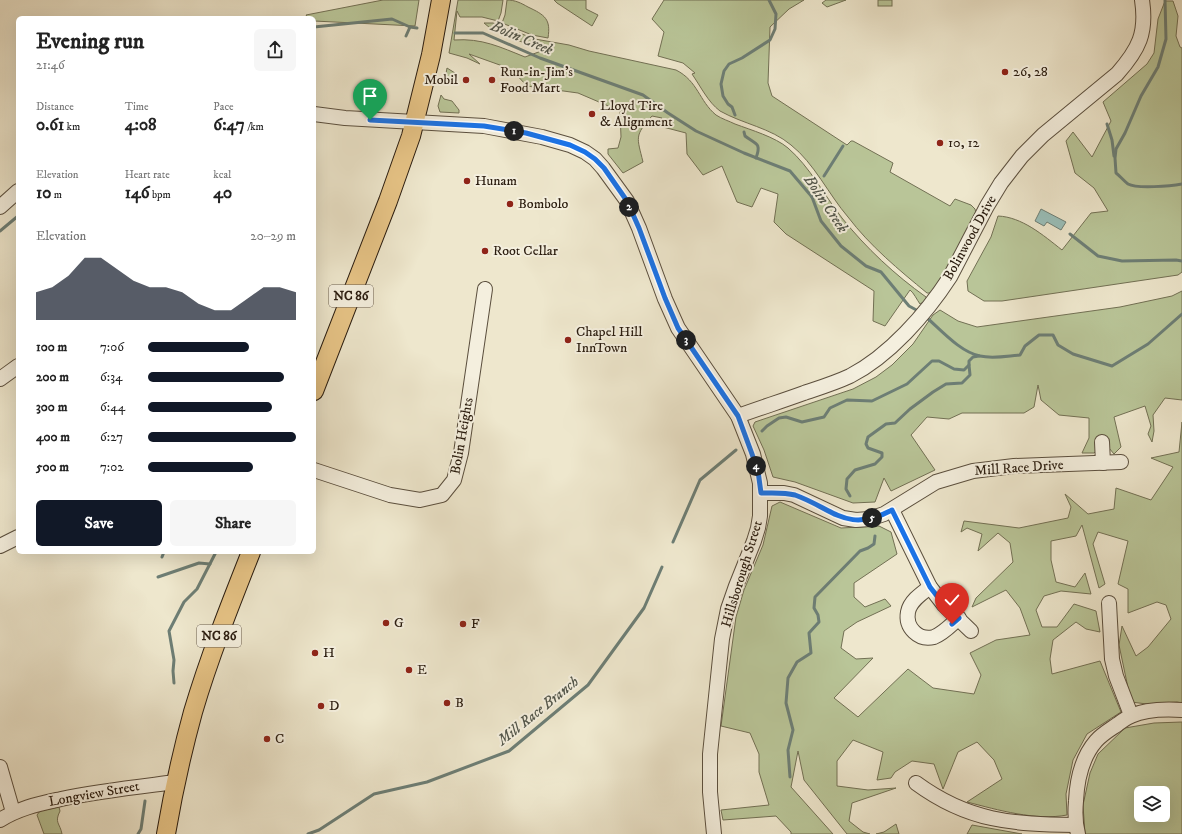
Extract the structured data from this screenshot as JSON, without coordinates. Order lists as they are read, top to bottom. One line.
{"streets":{"main road":["NC 86"],"street":["Bolinwood Drive","Bolin Heights","Mill Race Drive","Hillsborough Street","Longview Street"]},"crossings":[["Bolinwood Drive","Hillsborough Street"],["NC 86","Hillsborough Street"],["NC 86","Longview Street"],["Mill Race Drive","Hillsborough Street"]],"water":["Bolin Creek","Mill Race Branch"],"places":["26, 28","Mobil","Run-in-Jim's Food Mart","Lloyd Tire & Alignment","10, 12","Hunam","Bombolo","Root Cellar","Chapel Hill InnTown","G","F","H","E","B","D","C"],"page":{"heading":["Evening run","21:46"],"stats":[["Distance","0.61 km"],["Time","4:08"],["Pace","6:47 /km"],["Elevation","10 m"],["Heart rate","146 bpm"],["kcal","40"]],"pins":["1","2","3","4","5"],"chart":["Elevation","20–29 m"],"list":[{"name":"100 m","note":"7:06"},{"name":"200 m","note":"6:34"},{"name":"300 m","note":"6:44"},{"name":"400 m","note":"6:27"},{"name":"500 m","note":"7:02"}],"buttons":["Save","Share"]}}
